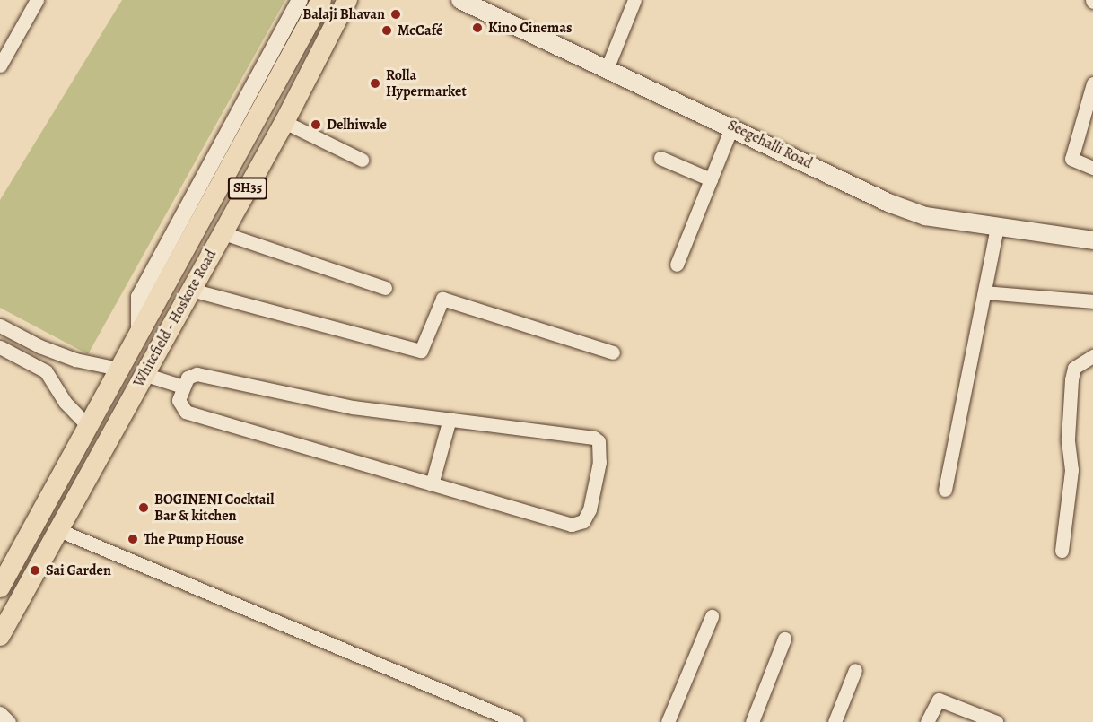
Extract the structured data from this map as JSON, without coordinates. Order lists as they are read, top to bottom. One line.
{"streets":{"main road":["Seegehalli Road","SH35","Whitefield - Hoskote Road"]},"places":["Balaji Bhavan","Kino Cinemas","McCafé","Rolla Hypermarket","Delhiwale","BOGINENI Cocktail Bar & kitchen","The Pump House","Sai Garden"]}
